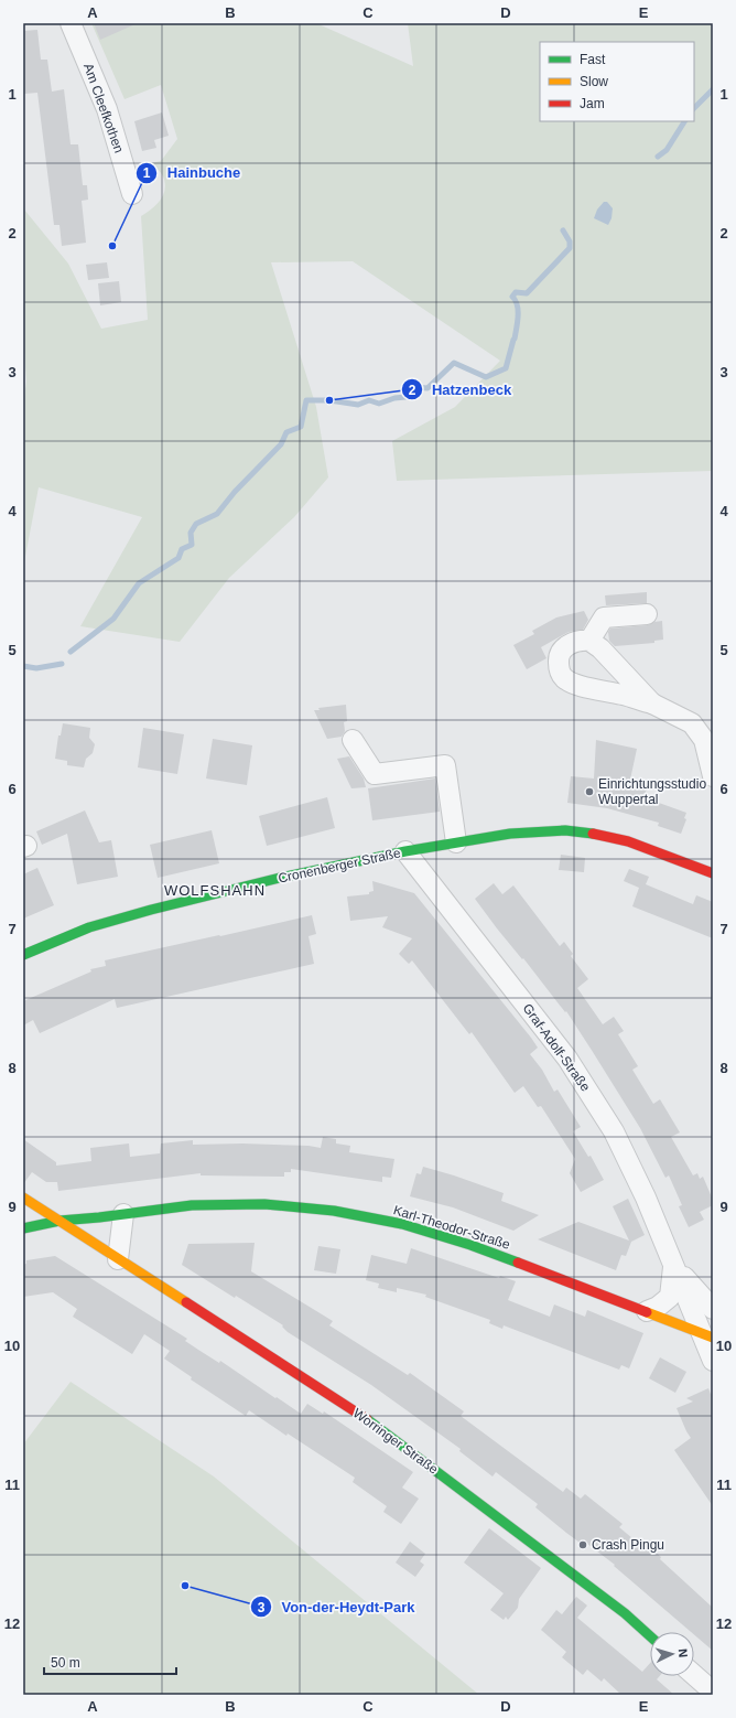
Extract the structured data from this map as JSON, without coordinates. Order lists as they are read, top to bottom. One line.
{"streets":{"street":["Am Cleefkothen","Cronenberger Straße","Graf-Adolf-Straße","Karl-Theodor-Straße","Worringer Straße"]},"crossings":[["Cronenberger Straße","Graf-Adolf-Straße"],["Graf-Adolf-Straße","Karl-Theodor-Straße"],["Karl-Theodor-Straße","Worringer Straße"]],"districts":["WOLFSHAHN"],"places":["Hainbuche","Hatzenbeck","Einrichtungsstudio Wuppertal","Crash Pingu","Von-der-Heydt-Park"],"legend":["Fast","Slow","Jam"],"scale_bar":"50 m","north":"right","grid":{"columns":["A","B","C","D","E"],"rows":["1","2","3","4","5","6","7","8","9","10","11","12"]}}
